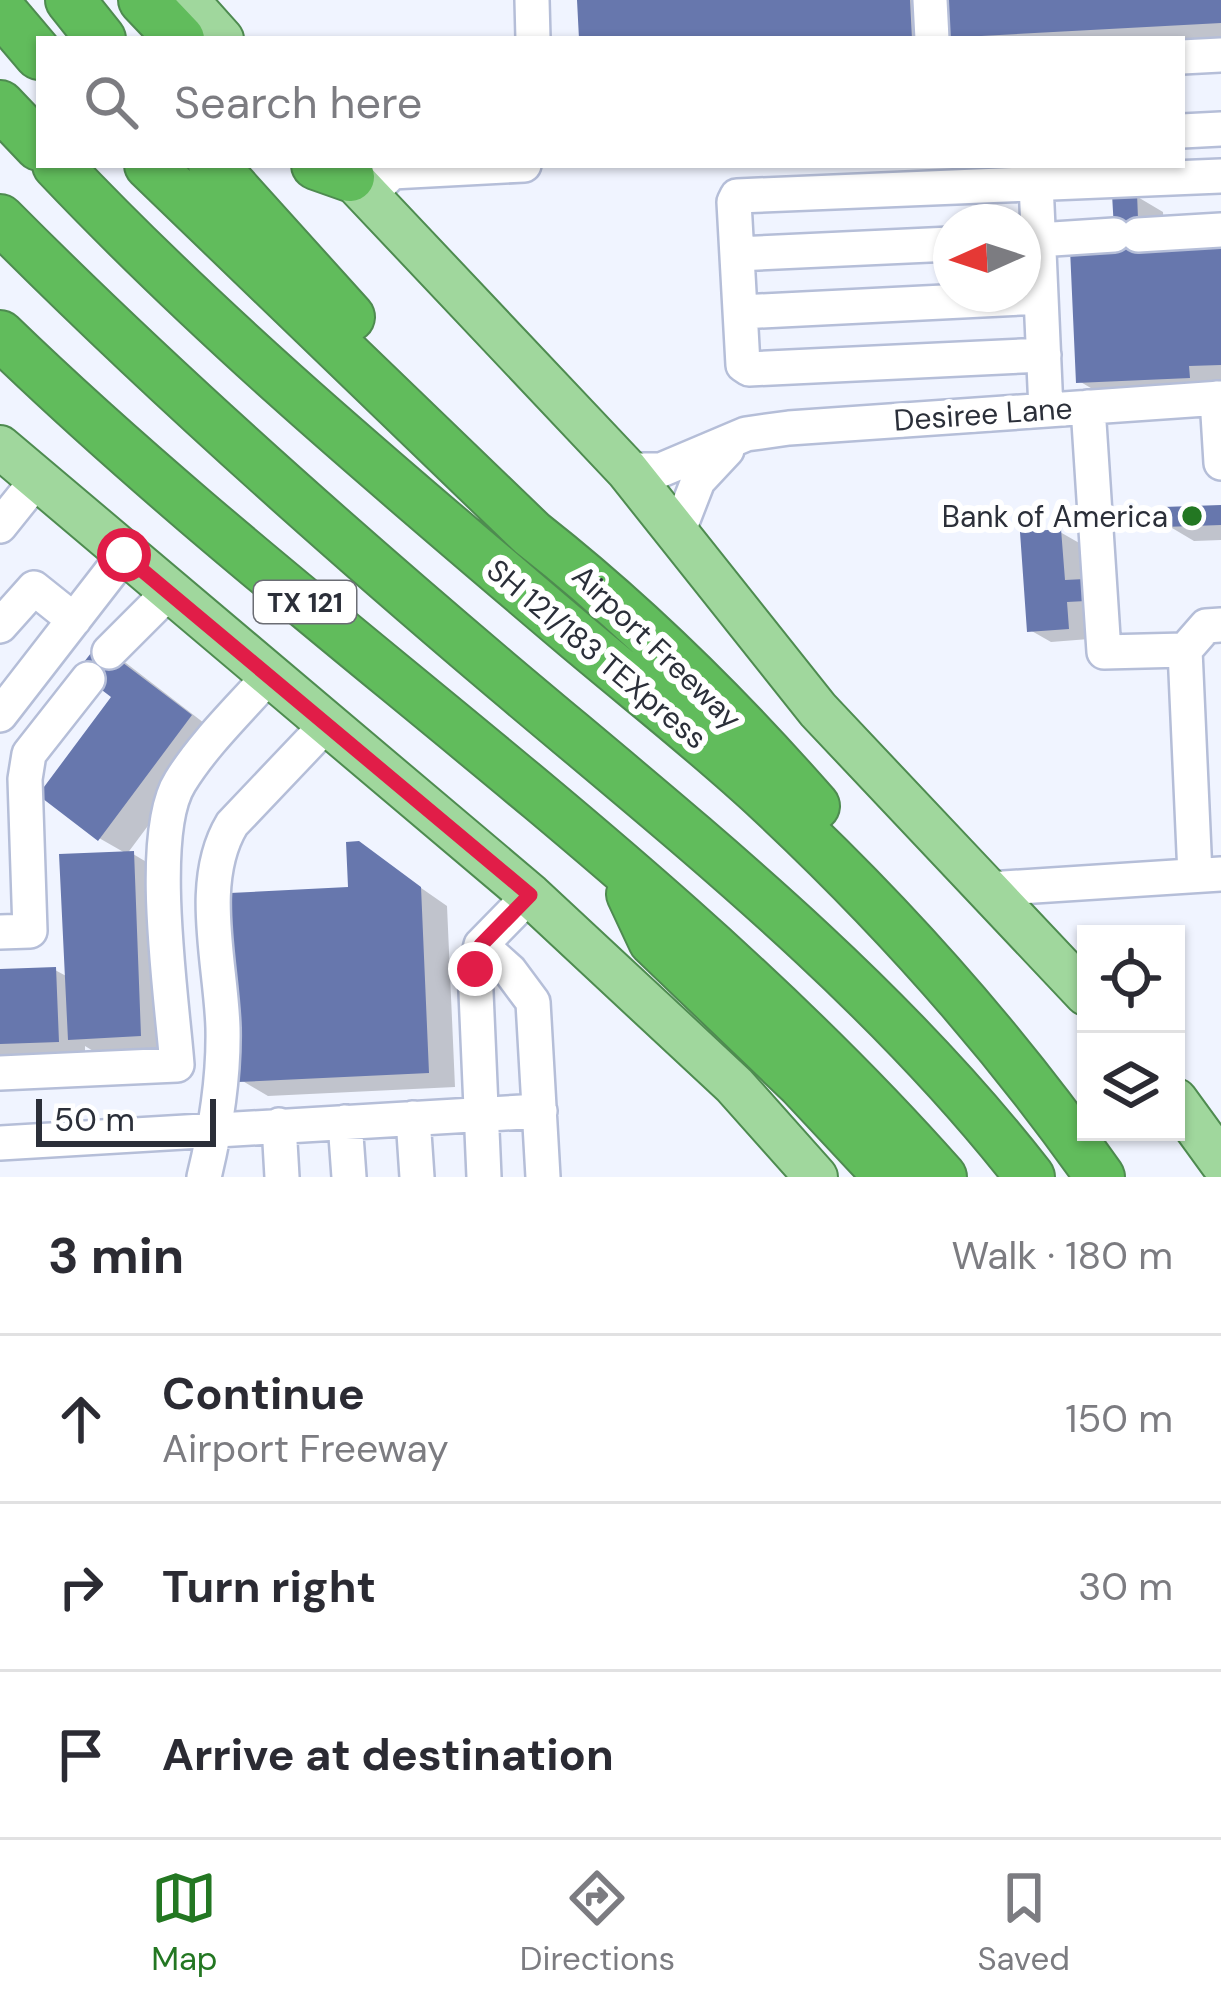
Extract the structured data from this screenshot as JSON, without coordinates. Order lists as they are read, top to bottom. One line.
{"streets":{"highway":["TX 121","Airport Freeway","SH 121/183 TEXpress"],"street":["Desiree Lane"]},"places":["Bank of America"],"scale_bar":"50 m","north":"left","page":{"search":"Search here","scale":"50 m","heading":["3 min","Walk · 180 m"],"list":[["Continue","Airport Freeway","150 m"],["Turn right","30 m"],"Arrive at destination"],"nav":["Map","Directions","Saved"]}}
